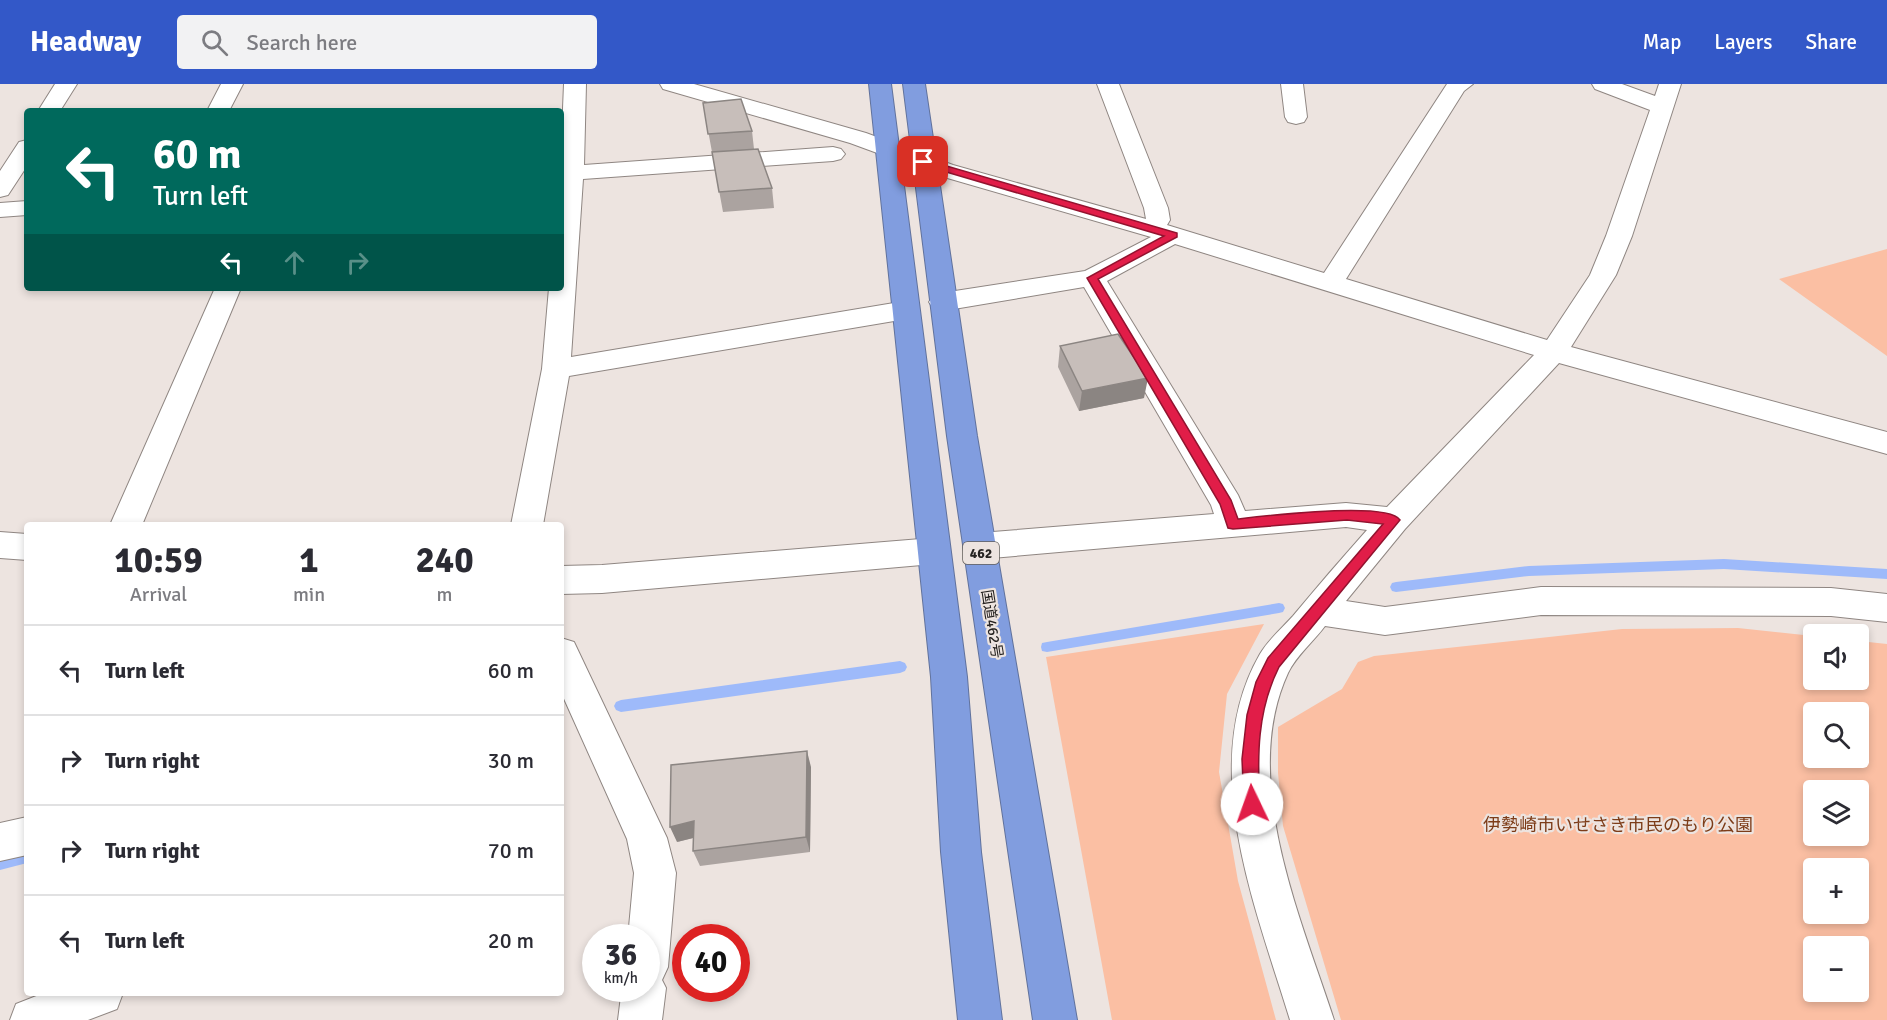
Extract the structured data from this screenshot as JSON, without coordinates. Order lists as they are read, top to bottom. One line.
{"streets":{"highway":["462","国道462号"]},"parks":["伊勢崎市いせさき市民のもり公園"],"page":{"header":"Headway","search":"Search here","nav":["Map","Layers","Share"],"turn":["60 m","Turn left"],"eta":["10:59","Arrival","1","min","240","m"],"map_buttons":["+","−"],"list":[{"name":"Turn left","value":"60 m"},{"name":"Turn right","value":"30 m"},{"name":"Turn right","value":"70 m"},{"name":"Turn left","value":"20 m"}],"speed":"36 km/h","limit":"40"}}
